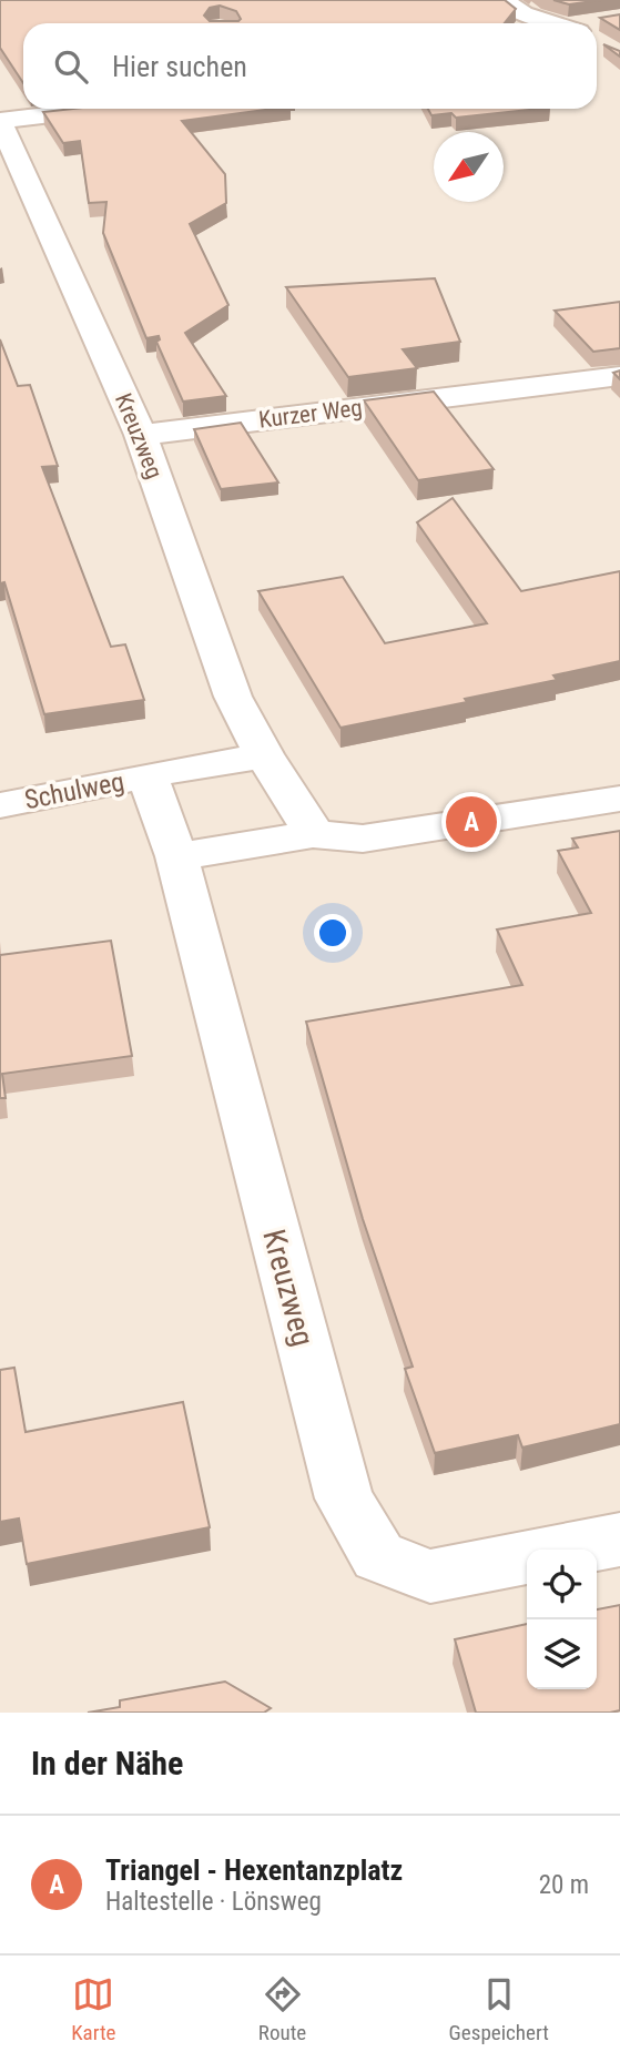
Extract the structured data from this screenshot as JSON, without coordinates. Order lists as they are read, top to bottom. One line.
{"streets":{"street":["Kurzer Weg","Kreuzweg","Schulweg"]},"crossings":[["Kurzer Weg","Kreuzweg"],["Kreuzweg","Schulweg"]],"north":"bottom left","page":{"search":"Hier suchen","pins":"A","heading":"In der Nähe","list":[{"mark":"A","name":"Triangel - Hexentanzplatz","note":"Haltestelle · Lönsweg","value":"20 m"}],"nav":["Karte","Route","Gespeichert"]}}
